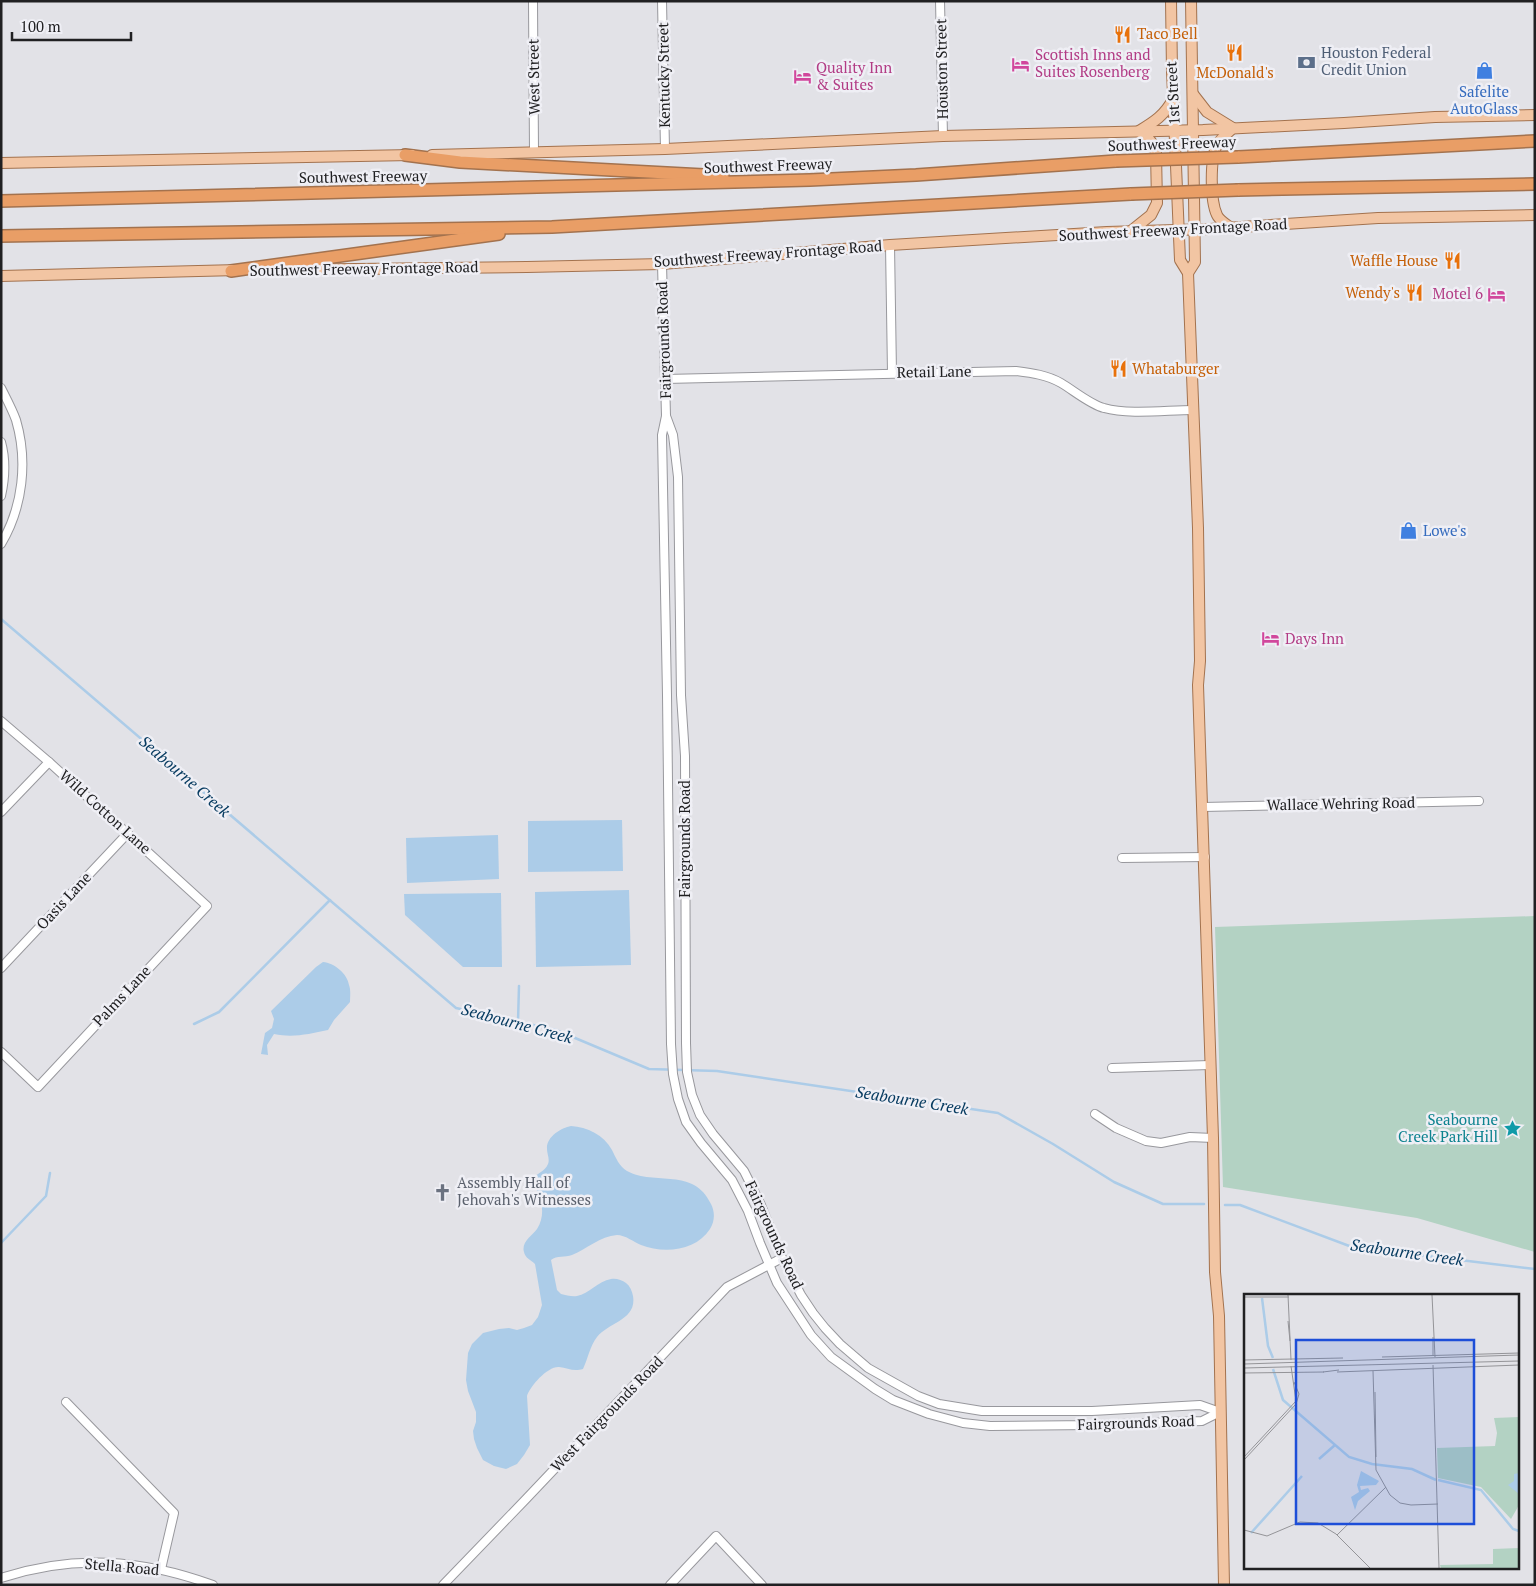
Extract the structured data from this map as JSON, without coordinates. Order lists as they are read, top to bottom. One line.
{"streets":{"highway":["Southwest Freeway"],"main road":["1st Street","Southwest Freeway Frontage Road"],"street":["Houston Street","Kentucky Street","West Street","Fairgrounds Road","Retail Lane","Wallace Wehring Road","Wild Cotton Lane","Oasis Lane","Palms Lane","West Fairgrounds Road","Stella Road"]},"crossings":[["1st Street","Southwest Freeway Frontage Road"],["1st Street","Fairgrounds Road"],["1st Street","Retail Lane"],["1st Street","Wallace Wehring Road"],["Southwest Freeway Frontage Road","Fairgrounds Road"],["Fairgrounds Road","Retail Lane"],["Fairgrounds Road","West Fairgrounds Road"],["Wild Cotton Lane","Oasis Lane"],["Wild Cotton Lane","Palms Lane"]],"water":["Seabourne Creek"],"places":{"restaurant":["Taco Bell","McDonald's","Waffle House","Wendy's","Whataburger"],"bank":["Houston Federal Credit Union"],"hotel":["Scottish Inns and Suites Rosenberg","Quality Inn & Suites","Motel 6","Days Inn"],"shop":["Safelite AutoGlass","Lowe's"],"place":["Seabourne Creek Park Hill"],"church":["Assembly Hall of Jehovah's Witnesses"]},"scale_bar":"100 m"}
